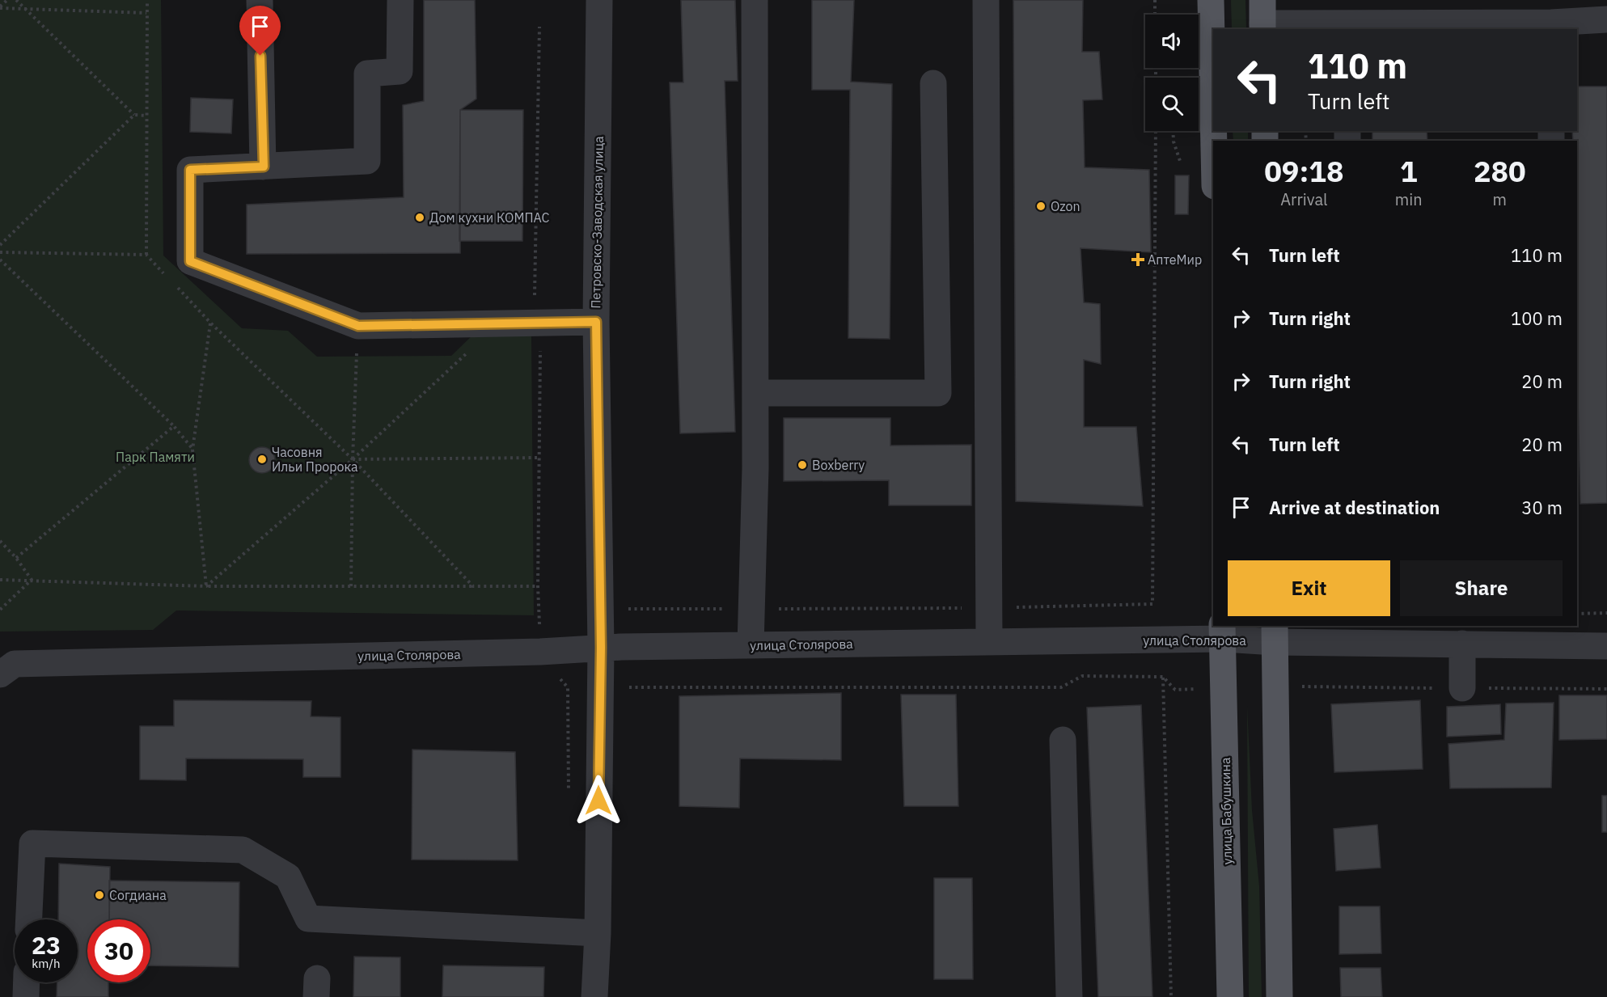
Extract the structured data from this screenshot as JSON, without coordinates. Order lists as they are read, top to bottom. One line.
{"streets":{"main road":["улица Бабушкина"],"street":["Петровско-Заводская улица","улица Столярова"]},"crossings":[["Петровско-Заводская улица","улица Столярова"],["улица Столярова","улица Бабушкина"]],"parks":["Парк Памяти"],"places":{"other":["Ozon","Дом кухни КОМПАС","Часовня Ильи Пророка","Boxberry","Согдиана"],"health":["АптеМир"]},"page":{"turn":["110 m","Turn left"],"eta":["09:18","Arrival","1","min","280","m"],"list":[{"name":"Turn left","value":"110 m"},{"name":"Turn right","value":"100 m"},{"name":"Turn right","value":"20 m"},{"name":"Turn left","value":"20 m"},{"name":"Arrive at destination","value":"30 m"}],"buttons":["Exit","Share"],"speed":"23 km/h","limit":"30"}}
